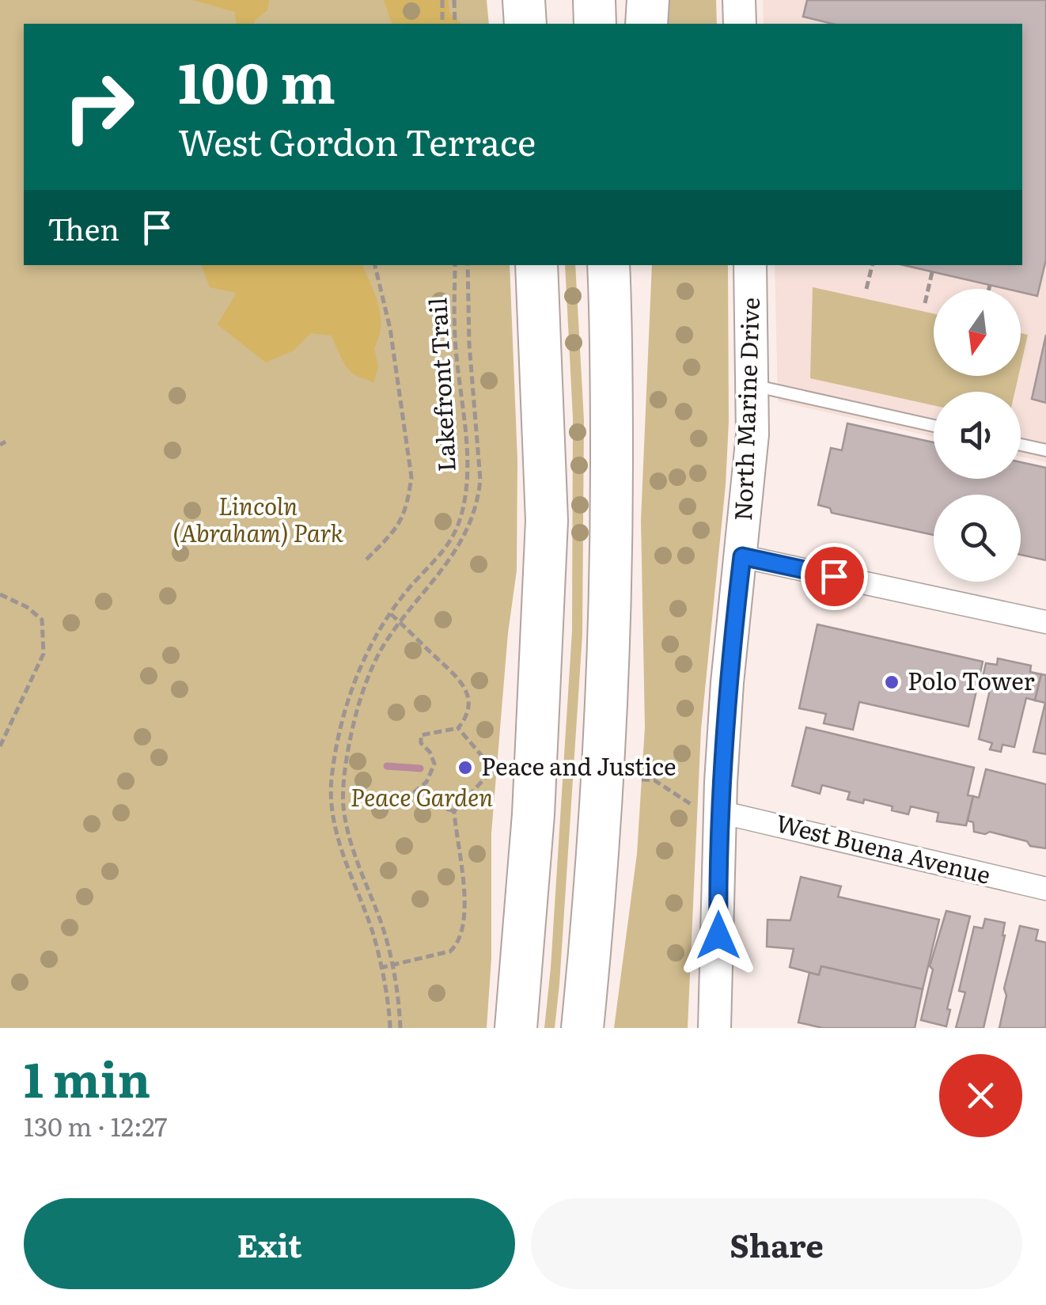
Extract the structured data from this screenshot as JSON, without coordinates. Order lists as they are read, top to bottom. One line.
{"streets":{"street":["North Marine Drive","West Buena Avenue"],"path":["Lakefront Trail"]},"crossings":[["North Marine Drive","West Buena Avenue"]],"parks":["Lincoln (Abraham) Park","Peace Garden"],"places":["Polo Tower","Peace and Justice"],"north":"bottom","page":{"turn":["100 m","West Gordon Terrace"],"then":"Then","heading":["1 min","130 m · 12:27"],"buttons":["Exit","Share"]}}
